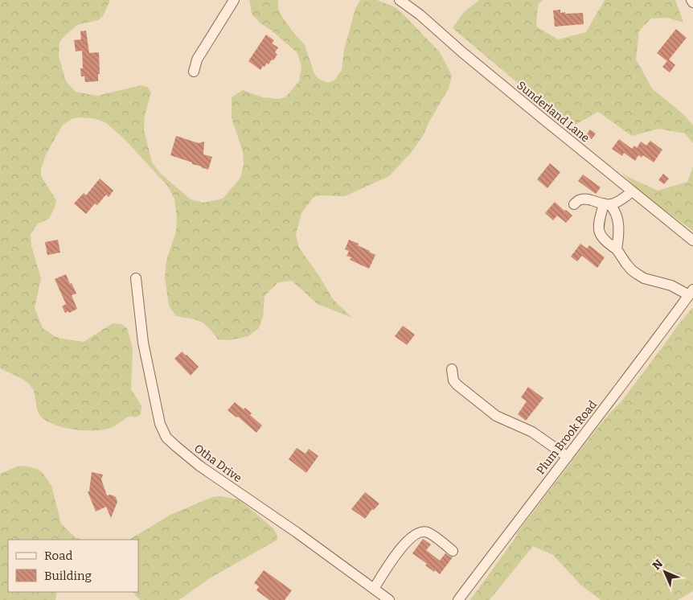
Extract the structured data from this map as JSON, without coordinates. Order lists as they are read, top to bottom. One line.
{"streets":{"street":["Sunderland Lane","Plum Brook Road","Otha Drive"]},"legend":["Road","Building"],"north":"top left"}
